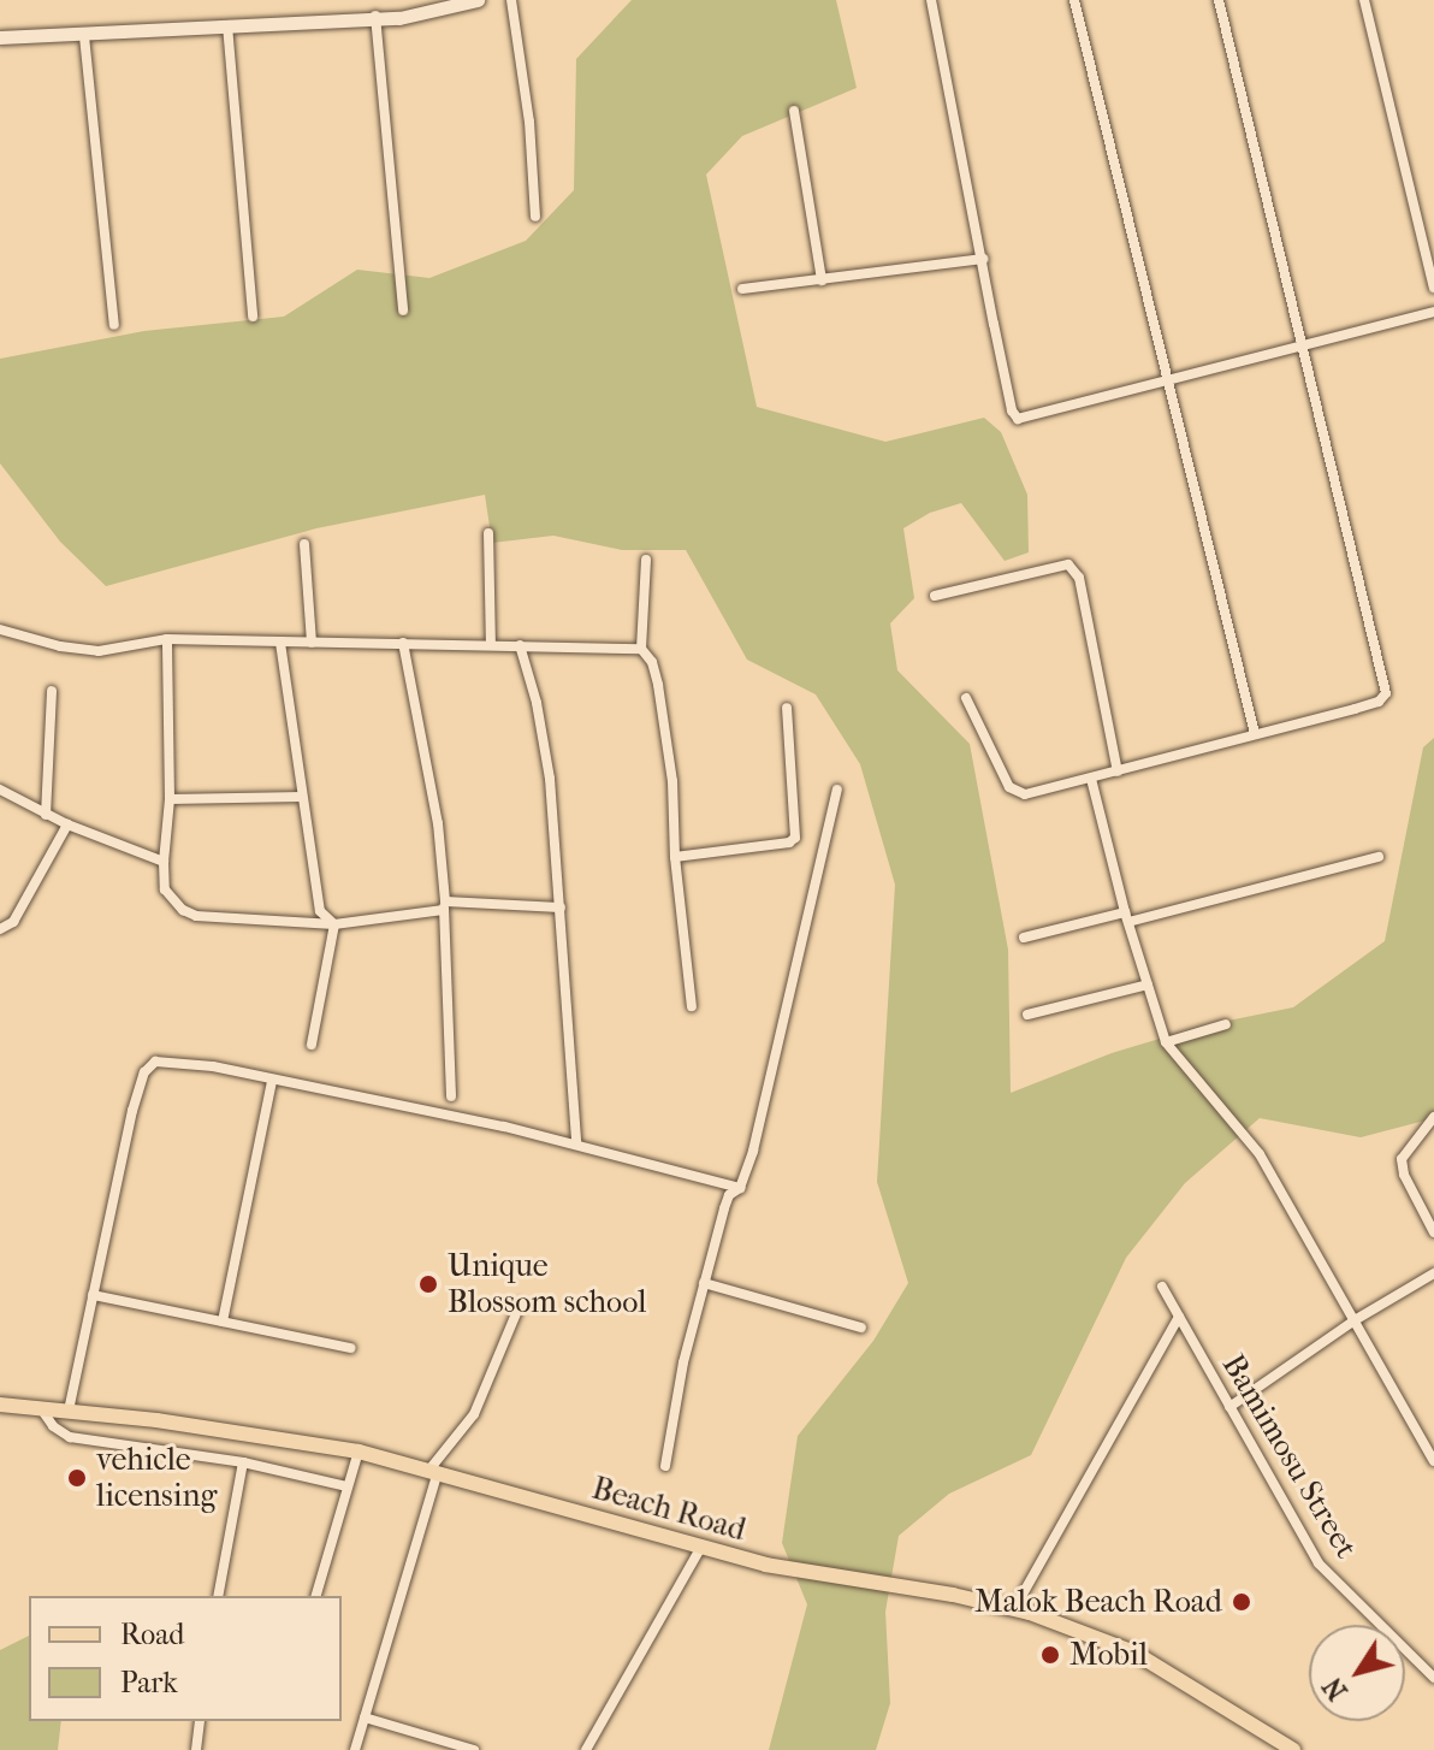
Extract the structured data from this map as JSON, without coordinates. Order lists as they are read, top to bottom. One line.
{"streets":{"main road":["Beach Road"],"street":["Bamimosu Street"]},"places":["Unique Blossom school","vehicle licensing","Malok Beach Road","Mobil"],"legend":["Road","Park"],"north":"bottom left"}
